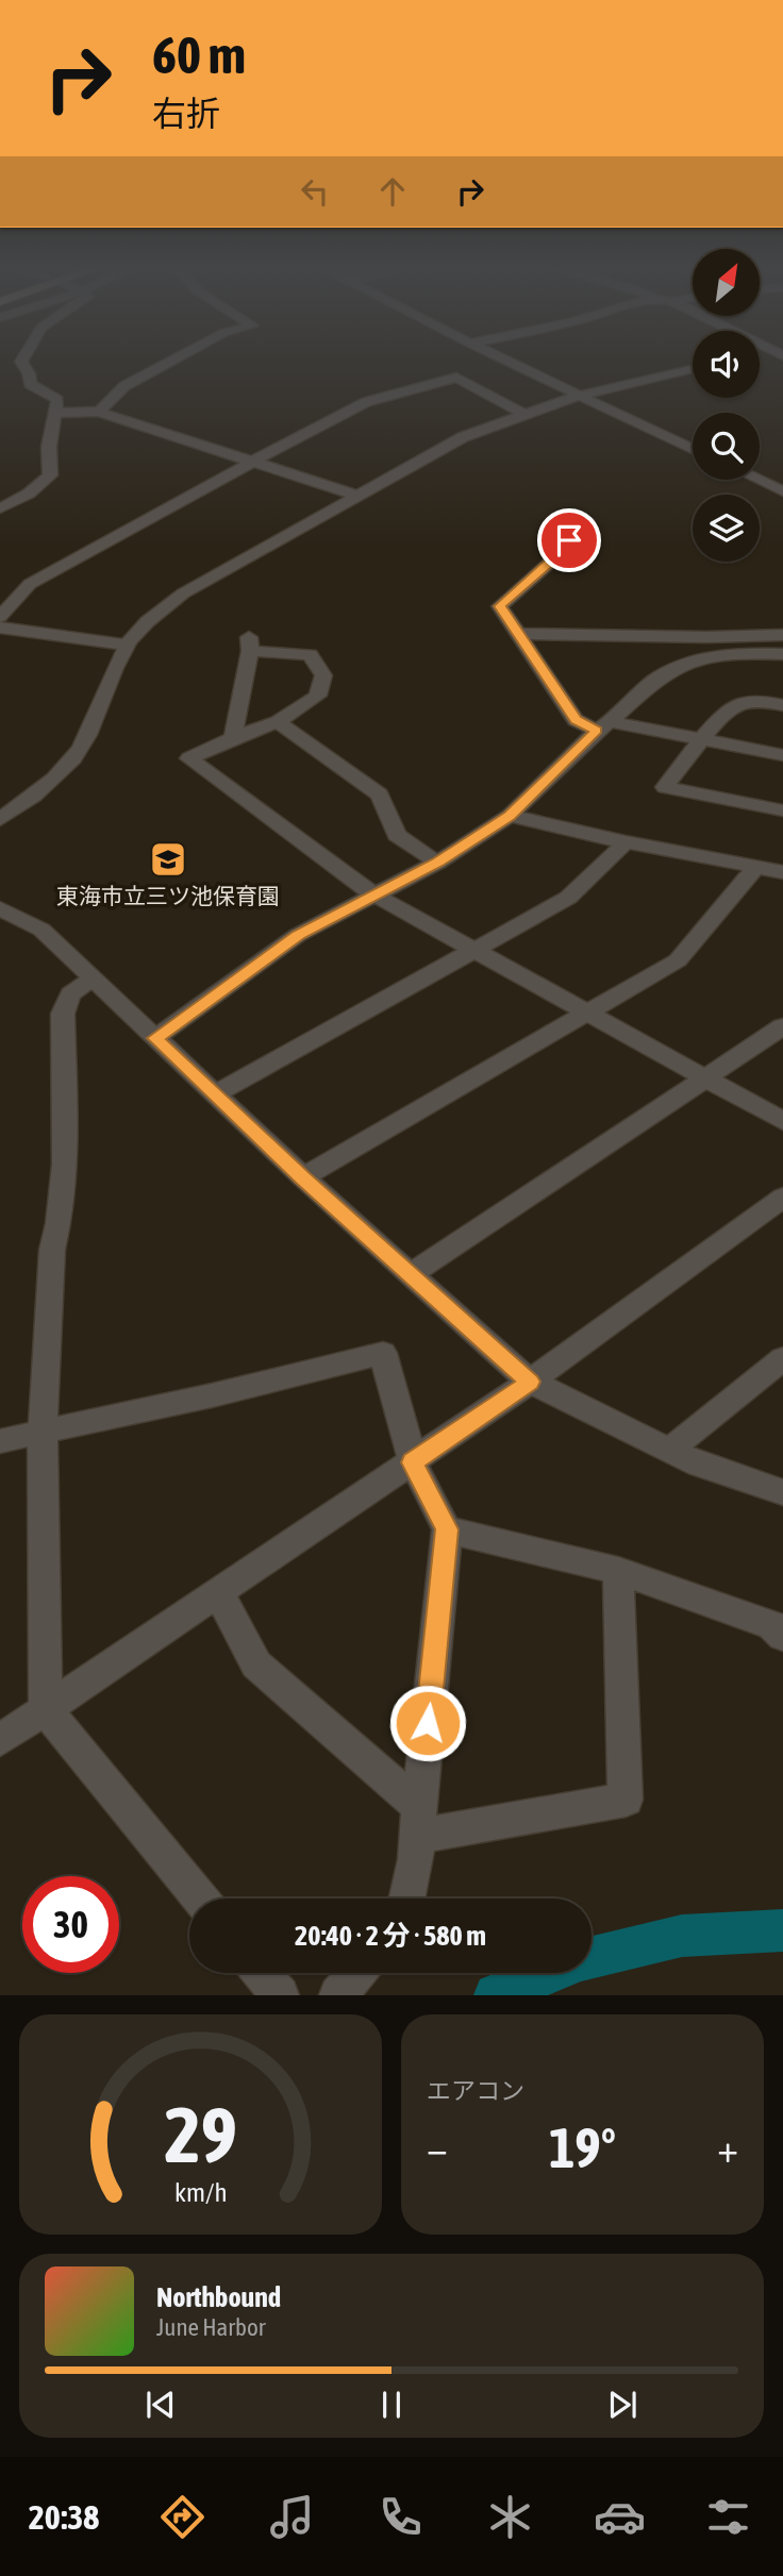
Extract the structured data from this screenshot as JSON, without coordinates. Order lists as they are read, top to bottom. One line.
{"places":{"school or university":["東海市立三ツ池保育園"]},"north":"top right","page":{"turn":["60 m","右折"],"limit":"30","trip":"20:40 · 2 分 · 580 m","tile":"エアコン","heat":["−","19°","+"],"song":["Northbound","June Harbor"],"tabs":"20:38","gauge":["29","km/h"]}}
